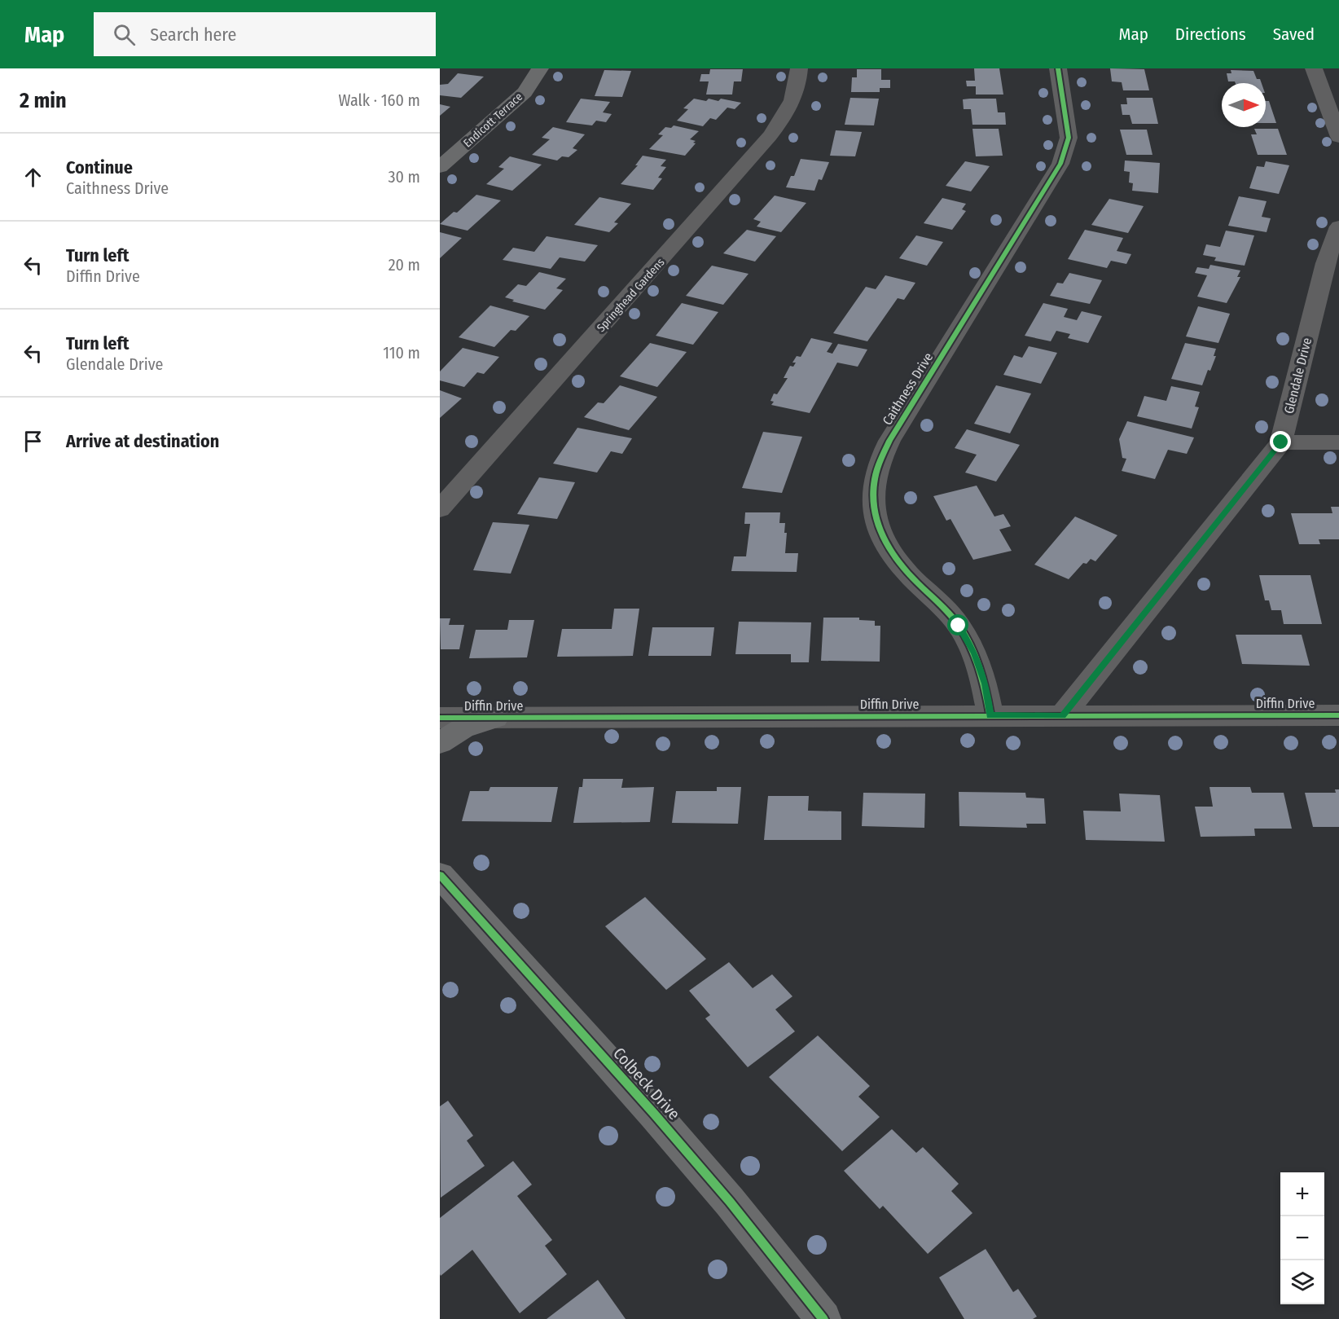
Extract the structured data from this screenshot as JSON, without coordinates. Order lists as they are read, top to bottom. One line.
{"streets":{"street":["Endicott Terrace","Springhead Gardens","Glendale Drive","Caithness Drive","Diffin Drive","Colbeck Drive"]},"crossings":[["Glendale Drive","Diffin Drive"],["Caithness Drive","Diffin Drive"]],"north":"right","page":{"header":"Map","search":"Search here","nav":["Map","Directions","Saved"],"heading":["2 min","Walk · 160 m"],"list":[["Continue","Caithness Drive","30 m"],["Turn left","Diffin Drive","20 m"],["Turn left","Glendale Drive","110 m"],"Arrive at destination"],"map_buttons":["+","−"]}}
